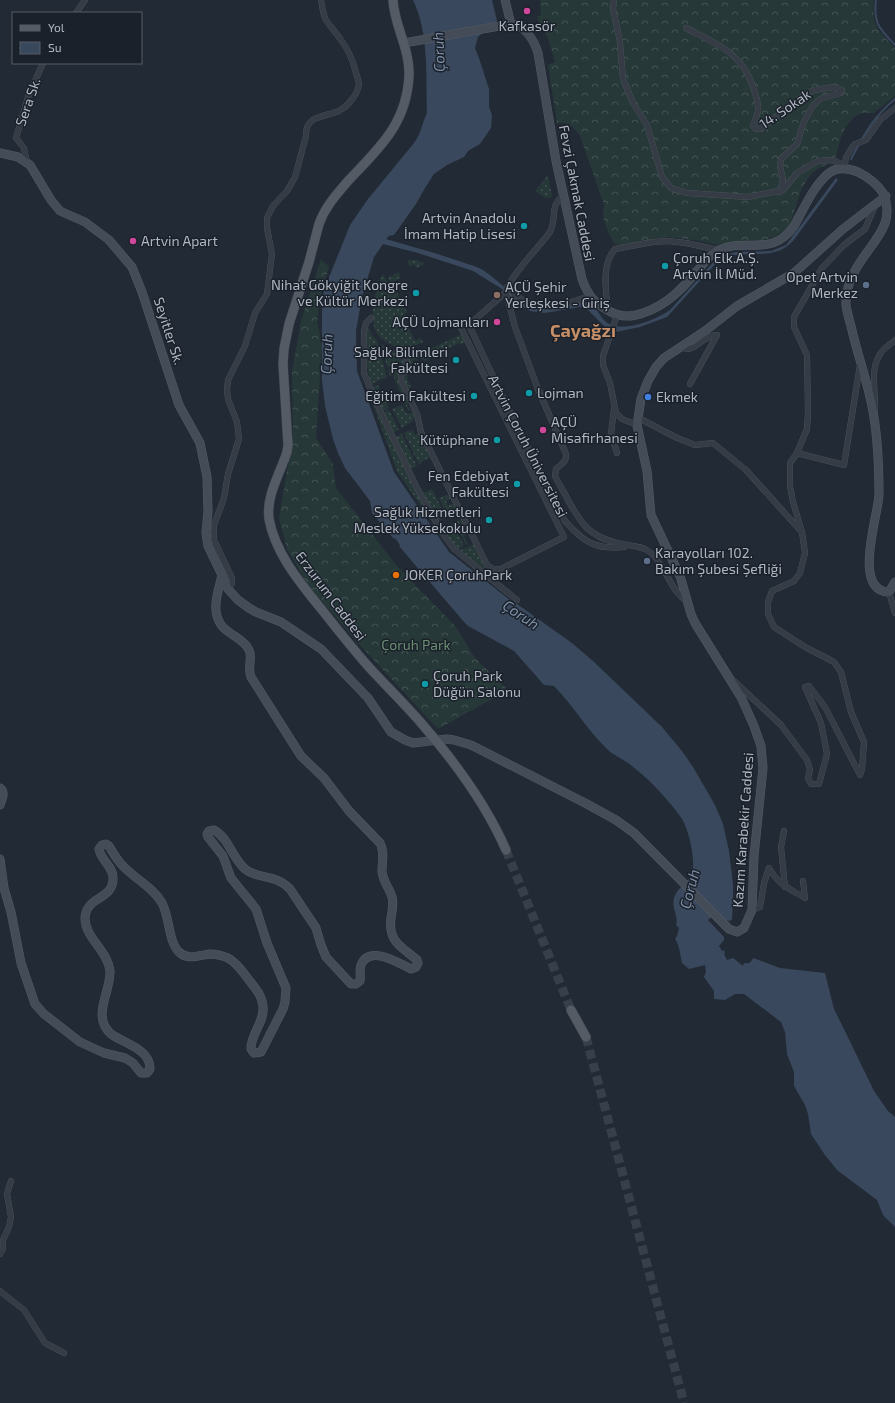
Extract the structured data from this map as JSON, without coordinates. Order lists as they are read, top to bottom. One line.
{"streets":{"main road":["Erzurum Caddesi"],"street":["Sera Sk.","14. Sokak","Fevzi Çakmak Caddesi","Seyitler Sk.","Artvin Çoruh Üniversitesi","Kazım Karabekir Caddesi"]},"crossings":[["Sera Sk.","Seyitler Sk."],["Seyitler Sk.","Kazım Karabekir Caddesi"],["Erzurum Caddesi","Kazım Karabekir Caddesi"]],"districts":["Çayağzı"],"water":["Çoruh"],"parks":["Çoruh Park"],"places":["Kafkasör","Artvin Anadolu İmam Hatip Lisesi","Artvin Apart","Çoruh Elk.A.Ş. Artvin İl Müd.","Opet Artvin Merkez","Nihat Gökyiğit Kongre ve Kültür Merkezi","AÇÜ Şehir Yerleşkesi - Giriş","AÇÜ Lojmanları","Sağlık Bilimleri Fakültesi","Lojman","Eğitim Fakültesi","Ekmek","AÇÜ Misafirhanesi","Kütüphane","Fen Edebiyat Fakültesi","Sağlık Hizmetleri Meslek Yüksekokulu","Karayolları 102. Bakım Şubesi Şefliği","JOKER ÇoruhPark","Çoruh Park Düğün Salonu"],"legend":["Yol","Su"]}
